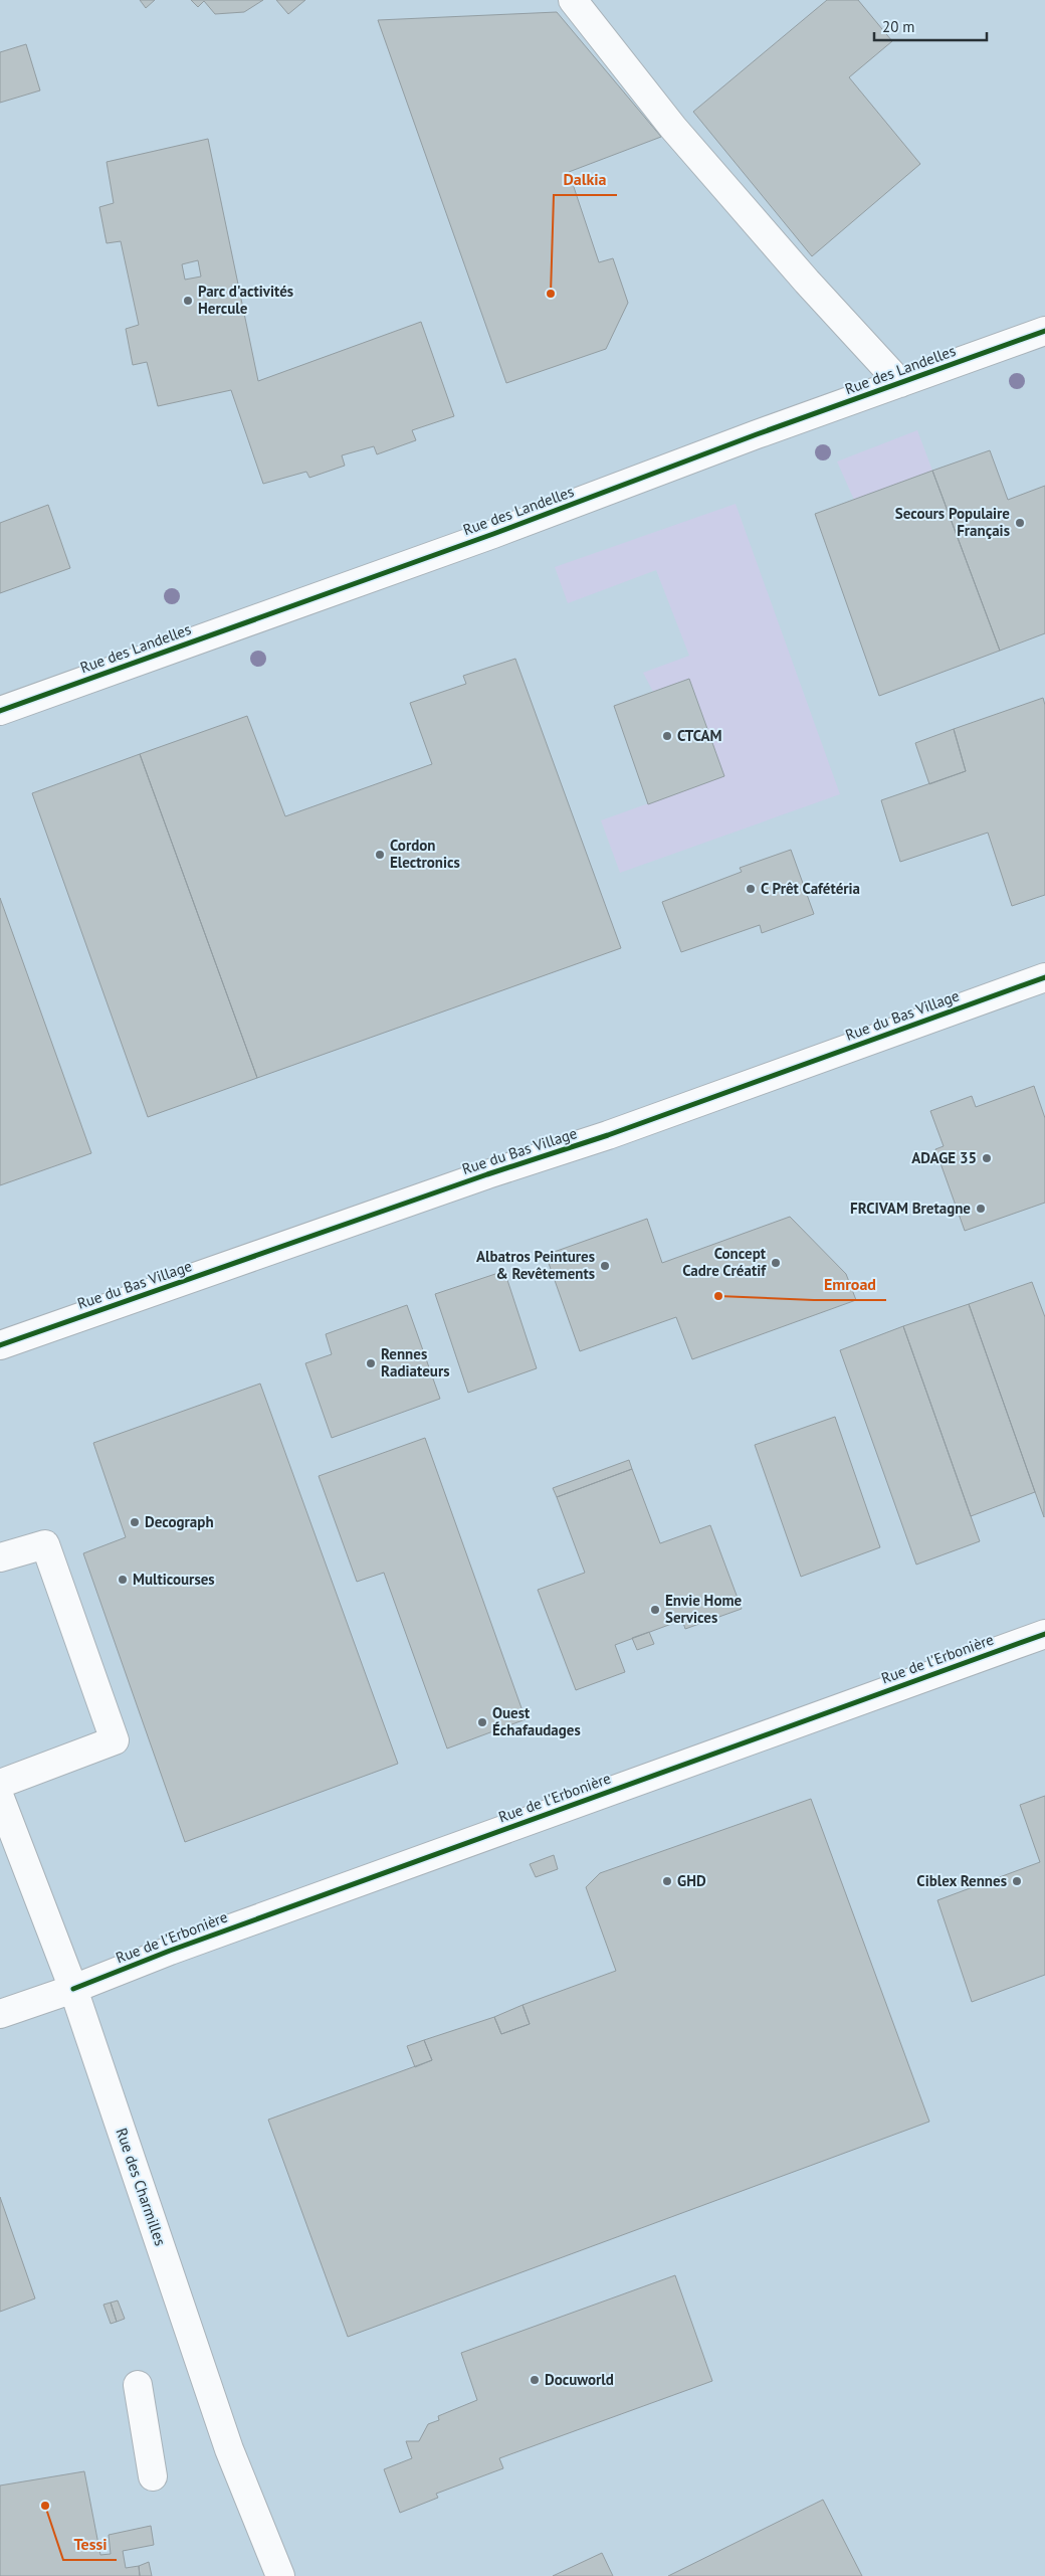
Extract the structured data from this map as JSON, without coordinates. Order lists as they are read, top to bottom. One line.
{"streets":{"street":["Rue des Landelles","Rue du Bas Village","Rue de l'Erbonière","Rue des Charmilles"]},"crossings":[["Rue de l'Erbonière","Rue des Charmilles"]],"places":["Dalkia","Parc d'activités Hercule","Secours Populaire Français","CTCAM","Cordon Electronics","C Prêt Cafétéria","ADAGE 35","FRCIVAM Bretagne","Concept Cadre Créatif","Albatros Peintures & Revêtements","Emroad","Rennes Radiateurs","Decograph","Multicourses","Envie Home Services","Ouest Échafaudages","GHD","Ciblex Rennes","Docuworld","Tessi"],"scale_bar":"20 m"}
